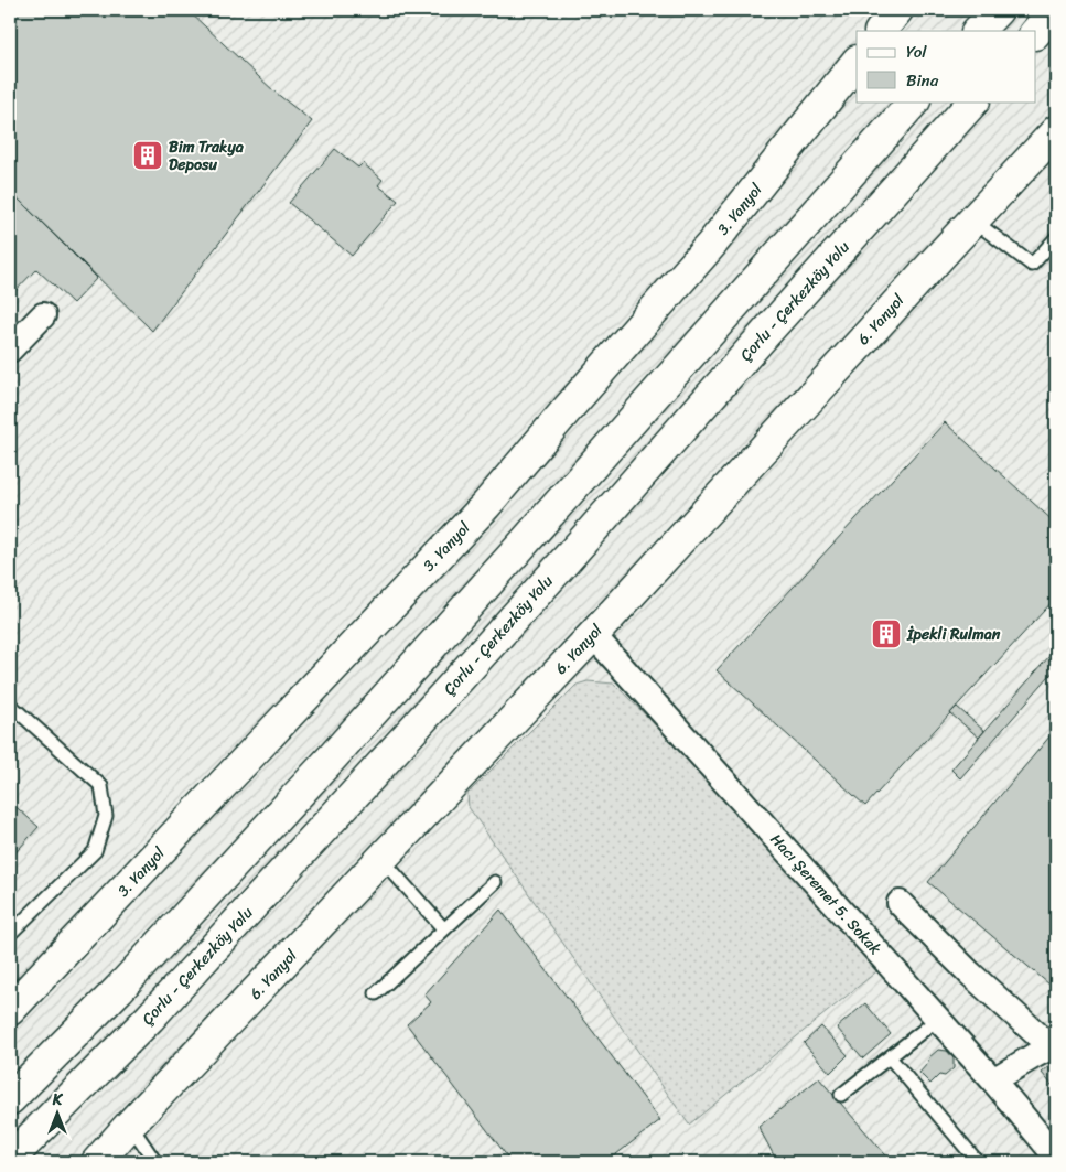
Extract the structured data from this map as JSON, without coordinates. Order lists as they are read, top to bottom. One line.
{"streets":{"main road":["3. Yanyol","Çorlu - Çerkezköy Yolu","6. Yanyol"],"street":["Hacı Şeremet 5. Sokak"]},"crossings":[["6. Yanyol","Hacı Şeremet 5. Sokak"]],"places":{"building":["Bim Trakya Deposu","İpekli Rulman"]},"legend":["Yol","Bina"],"north":"top"}
